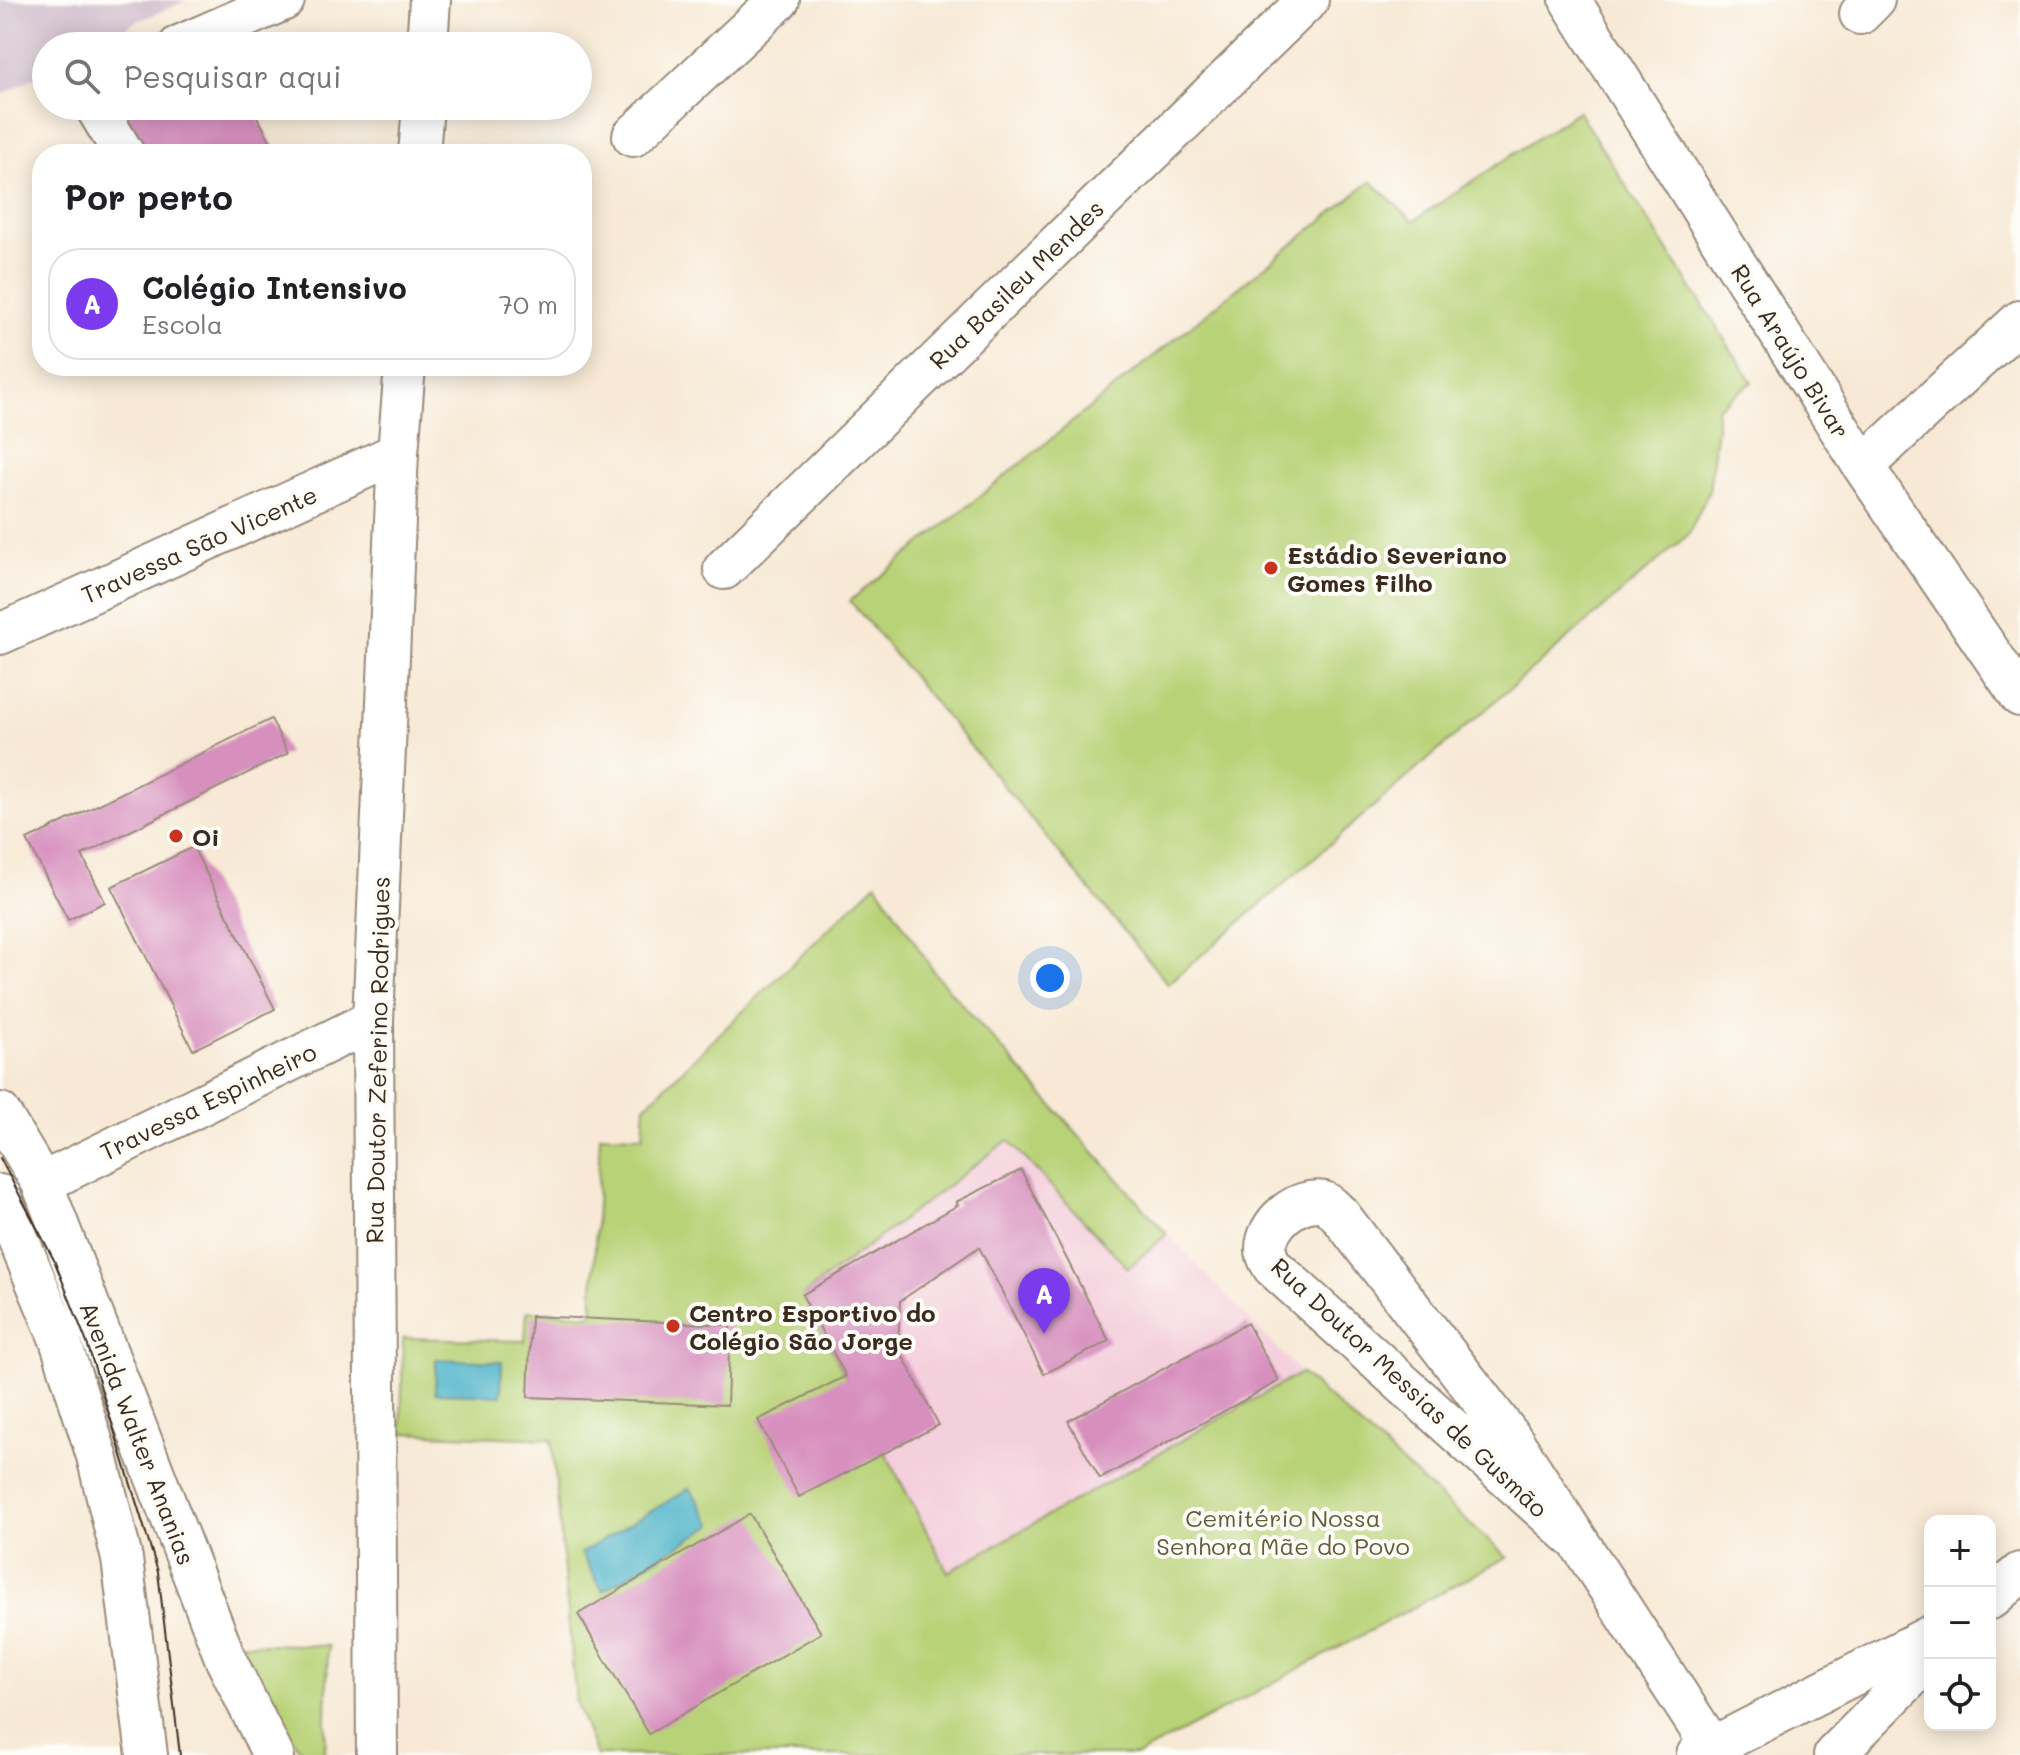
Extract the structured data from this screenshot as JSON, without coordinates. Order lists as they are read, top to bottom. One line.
{"streets":{"street":["Rua Basileu Mendes","Rua Araújo Bivar","Travessa São Vicente","Rua Doutor Zeferino Rodrigues","Travessa Espinheiro","Rua Doutor Messias de Gusmão","Avenida Walter Ananias"]},"crossings":[["Travessa São Vicente","Rua Doutor Zeferino Rodrigues"],["Rua Doutor Zeferino Rodrigues","Travessa Espinheiro"],["Travessa Espinheiro","Avenida Walter Ananias"]],"parks":["Cemitério Nossa Senhora Mãe do Povo"],"places":["Estádio Severiano Gomes Filho","Oi","Centro Esportivo do Colégio São Jorge"],"page":{"search":"Pesquisar aqui","heading":"Por perto","list":[{"mark":"A","name":"Colégio Intensivo","note":"Escola","value":"70 m"}],"pins":"A","map_buttons":["+","−"]}}
